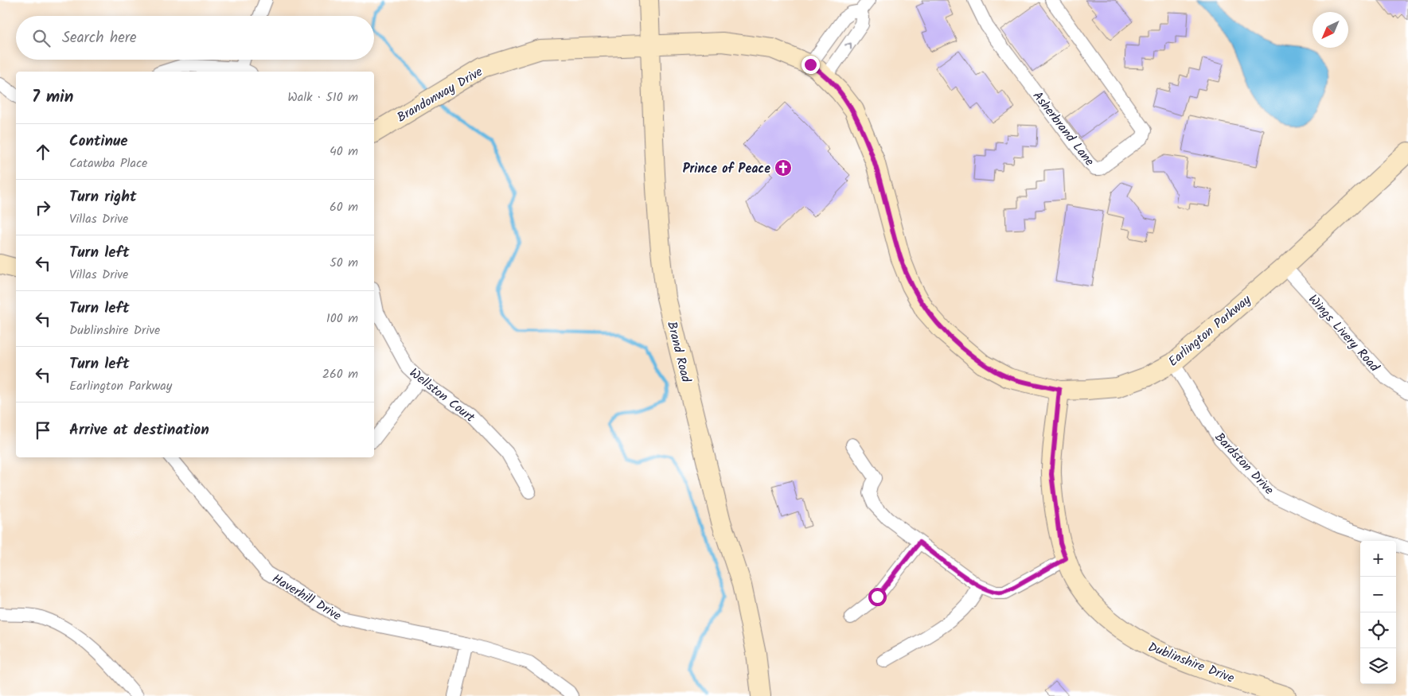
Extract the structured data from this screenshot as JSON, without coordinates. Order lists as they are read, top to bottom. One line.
{"streets":{"street":["Brandonway Drive","Asherbrand Lane","Earlington Parkway","Wings Livery Road","Brand Road","Wellston Court","Bardston Drive","Haverhill Drive","Dublinshire Drive"]},"crossings":[["Brandonway Drive","Earlington Parkway"],["Brandonway Drive","Brand Road"],["Earlington Parkway","Wings Livery Road"],["Earlington Parkway","Brand Road"],["Earlington Parkway","Bardston Drive"],["Earlington Parkway","Dublinshire Drive"]],"places":{"church":["Prince of Peace"]},"north":"bottom left","page":{"search":"Search here","heading":["7 min","Walk · 510 m"],"list":[["Continue","Catawba Place","40 m"],["Turn right","Villas Drive","60 m"],["Turn left","Villas Drive","50 m"],["Turn left","Dublinshire Drive","100 m"],["Turn left","Earlington Parkway","260 m"],"Arrive at destination"],"map_buttons":["+","−"]}}
